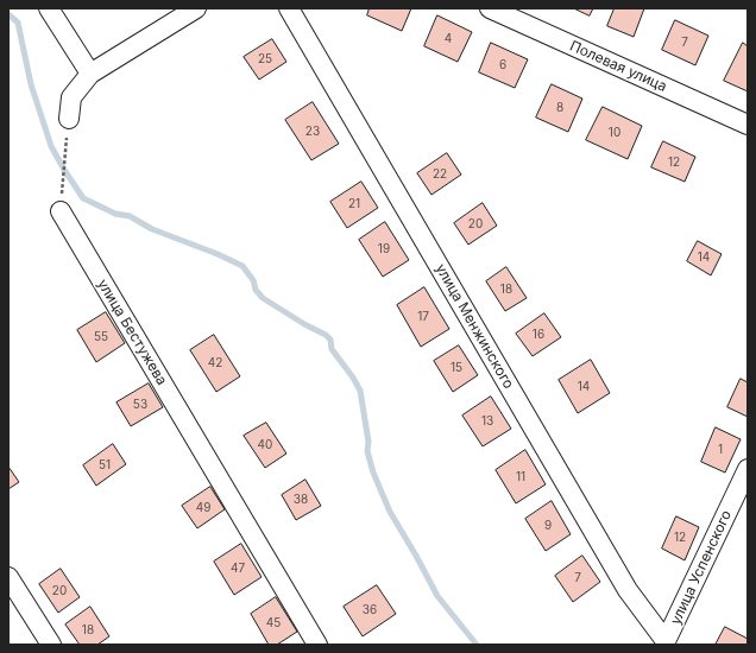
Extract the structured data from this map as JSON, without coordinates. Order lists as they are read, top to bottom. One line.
{"streets":{"street":["Полевая улица","улица Менжинского","улица Бестужева","улица Успенского"]},"crossings":[["улица Менжинского","улица Успенского"]],"house_numbers":["4","7","25","6","8","23","10","12","22","21","20","19","14","18","17","16","55","42","15","14","53","13","40","1","51","11","38","49","9","12","47","7","20","36","45","18"]}
